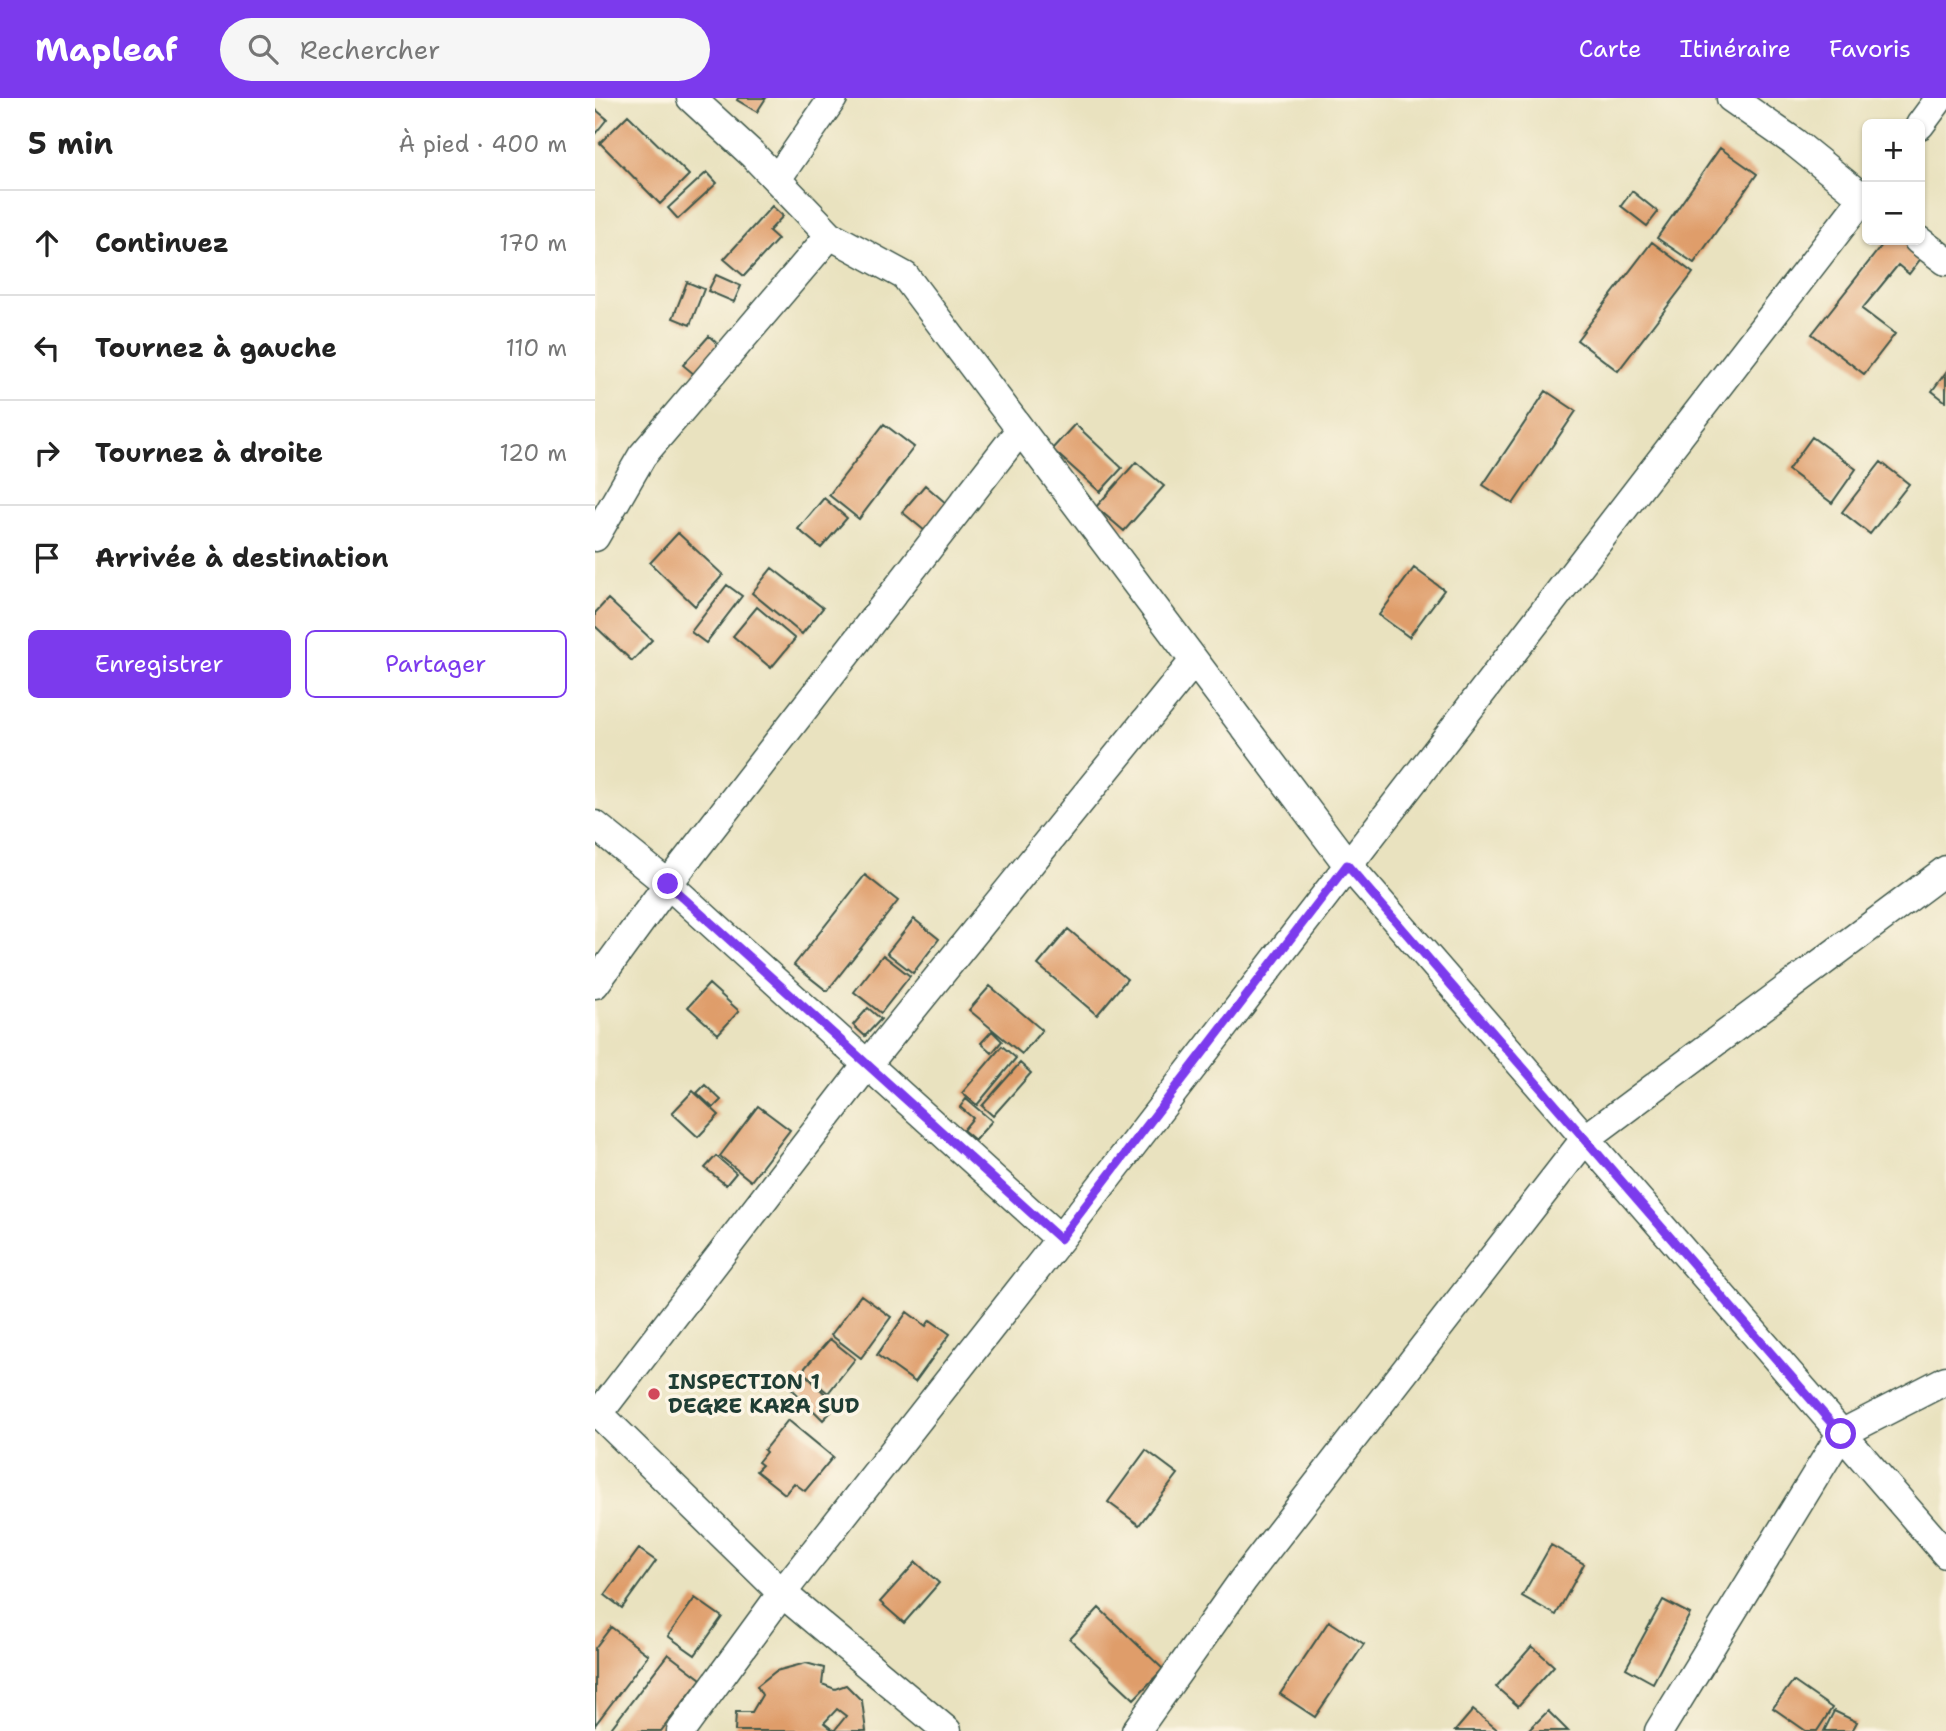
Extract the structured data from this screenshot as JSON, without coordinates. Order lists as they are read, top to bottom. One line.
{"places":["INSPECTION 1 DEGRE KARA SUD"],"page":{"header":"Mapleaf","search":"Rechercher","nav":["Carte","Itinéraire","Favoris"],"heading":["5 min","À pied · 400 m"],"map_buttons":["+","−"],"list":[["Continuez","170 m"],["Tournez à gauche","110 m"],["Tournez à droite","120 m"],"Arrivée à destination"],"buttons":["Enregistrer","Partager"]}}
